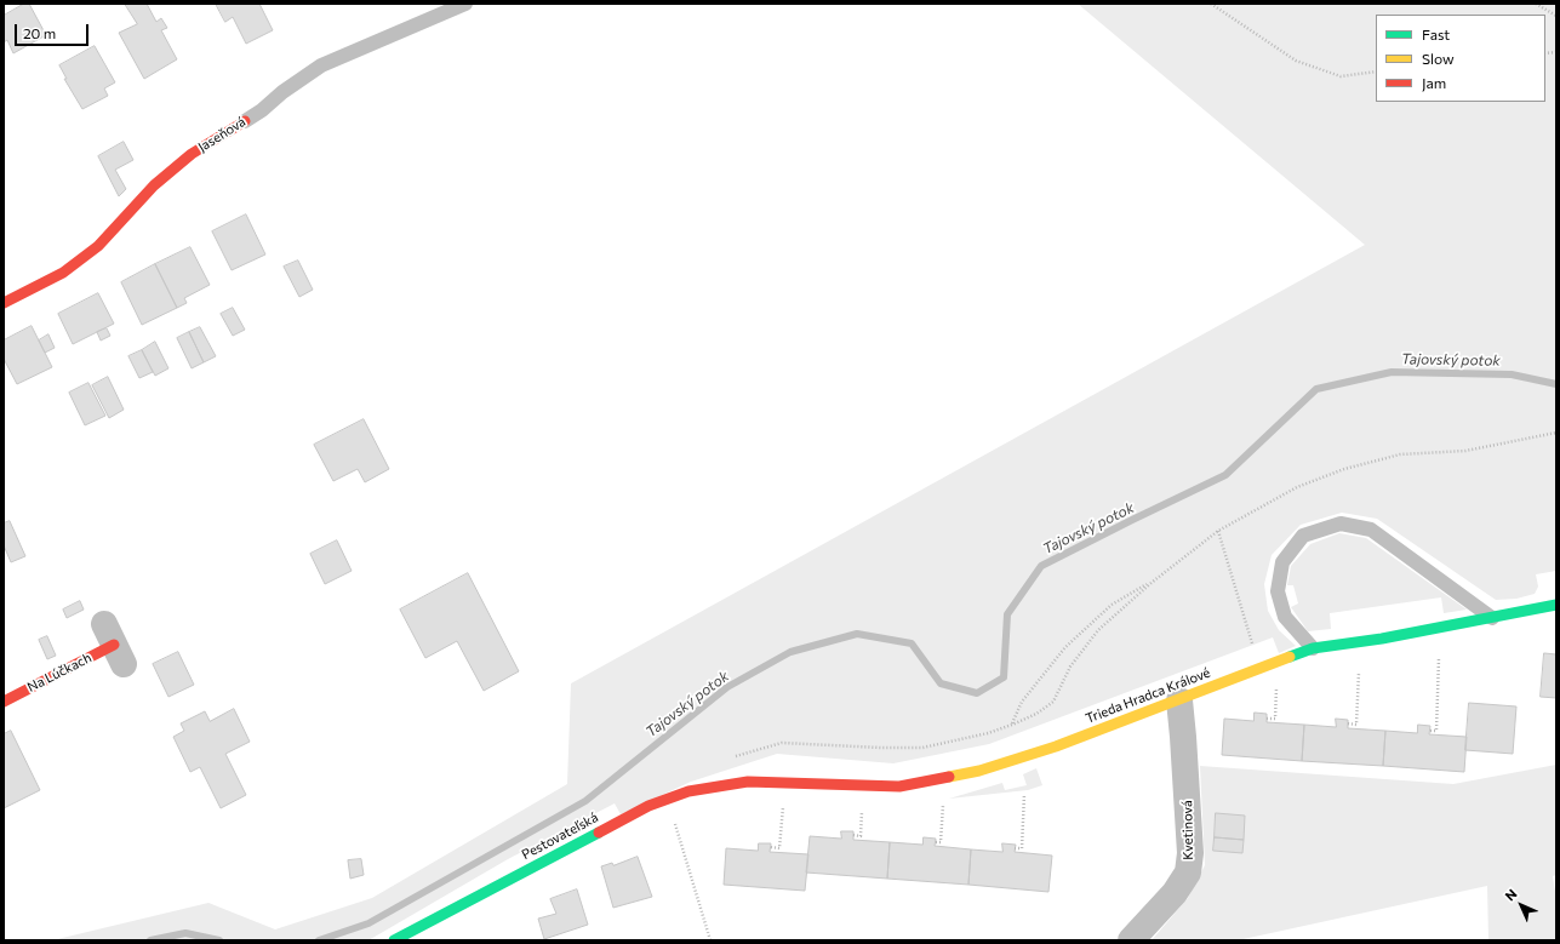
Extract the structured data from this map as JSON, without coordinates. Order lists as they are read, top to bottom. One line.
{"streets":{"street":["Jaseňová","Na Lúčkach","Trieda Hradca Králové","Kvetinová","Pestovateľská"]},"crossings":[["Trieda Hradca Králové","Kvetinová"],["Trieda Hradca Králové","Pestovateľská"]],"water":["Tajovský potok"],"legend":["Fast","Slow","Jam"],"scale_bar":"20 m","north":"top left"}
